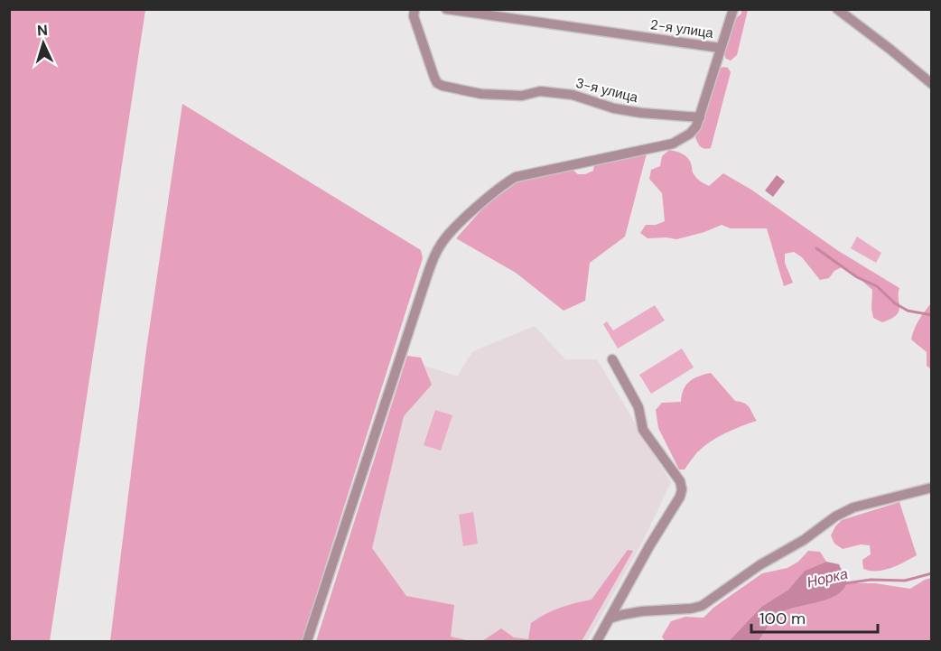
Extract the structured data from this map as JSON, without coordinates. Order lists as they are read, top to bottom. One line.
{"streets":{"street":["2-я улица","3-я улица"]},"water":["Норка"],"scale_bar":"100 m","north":"top"}
